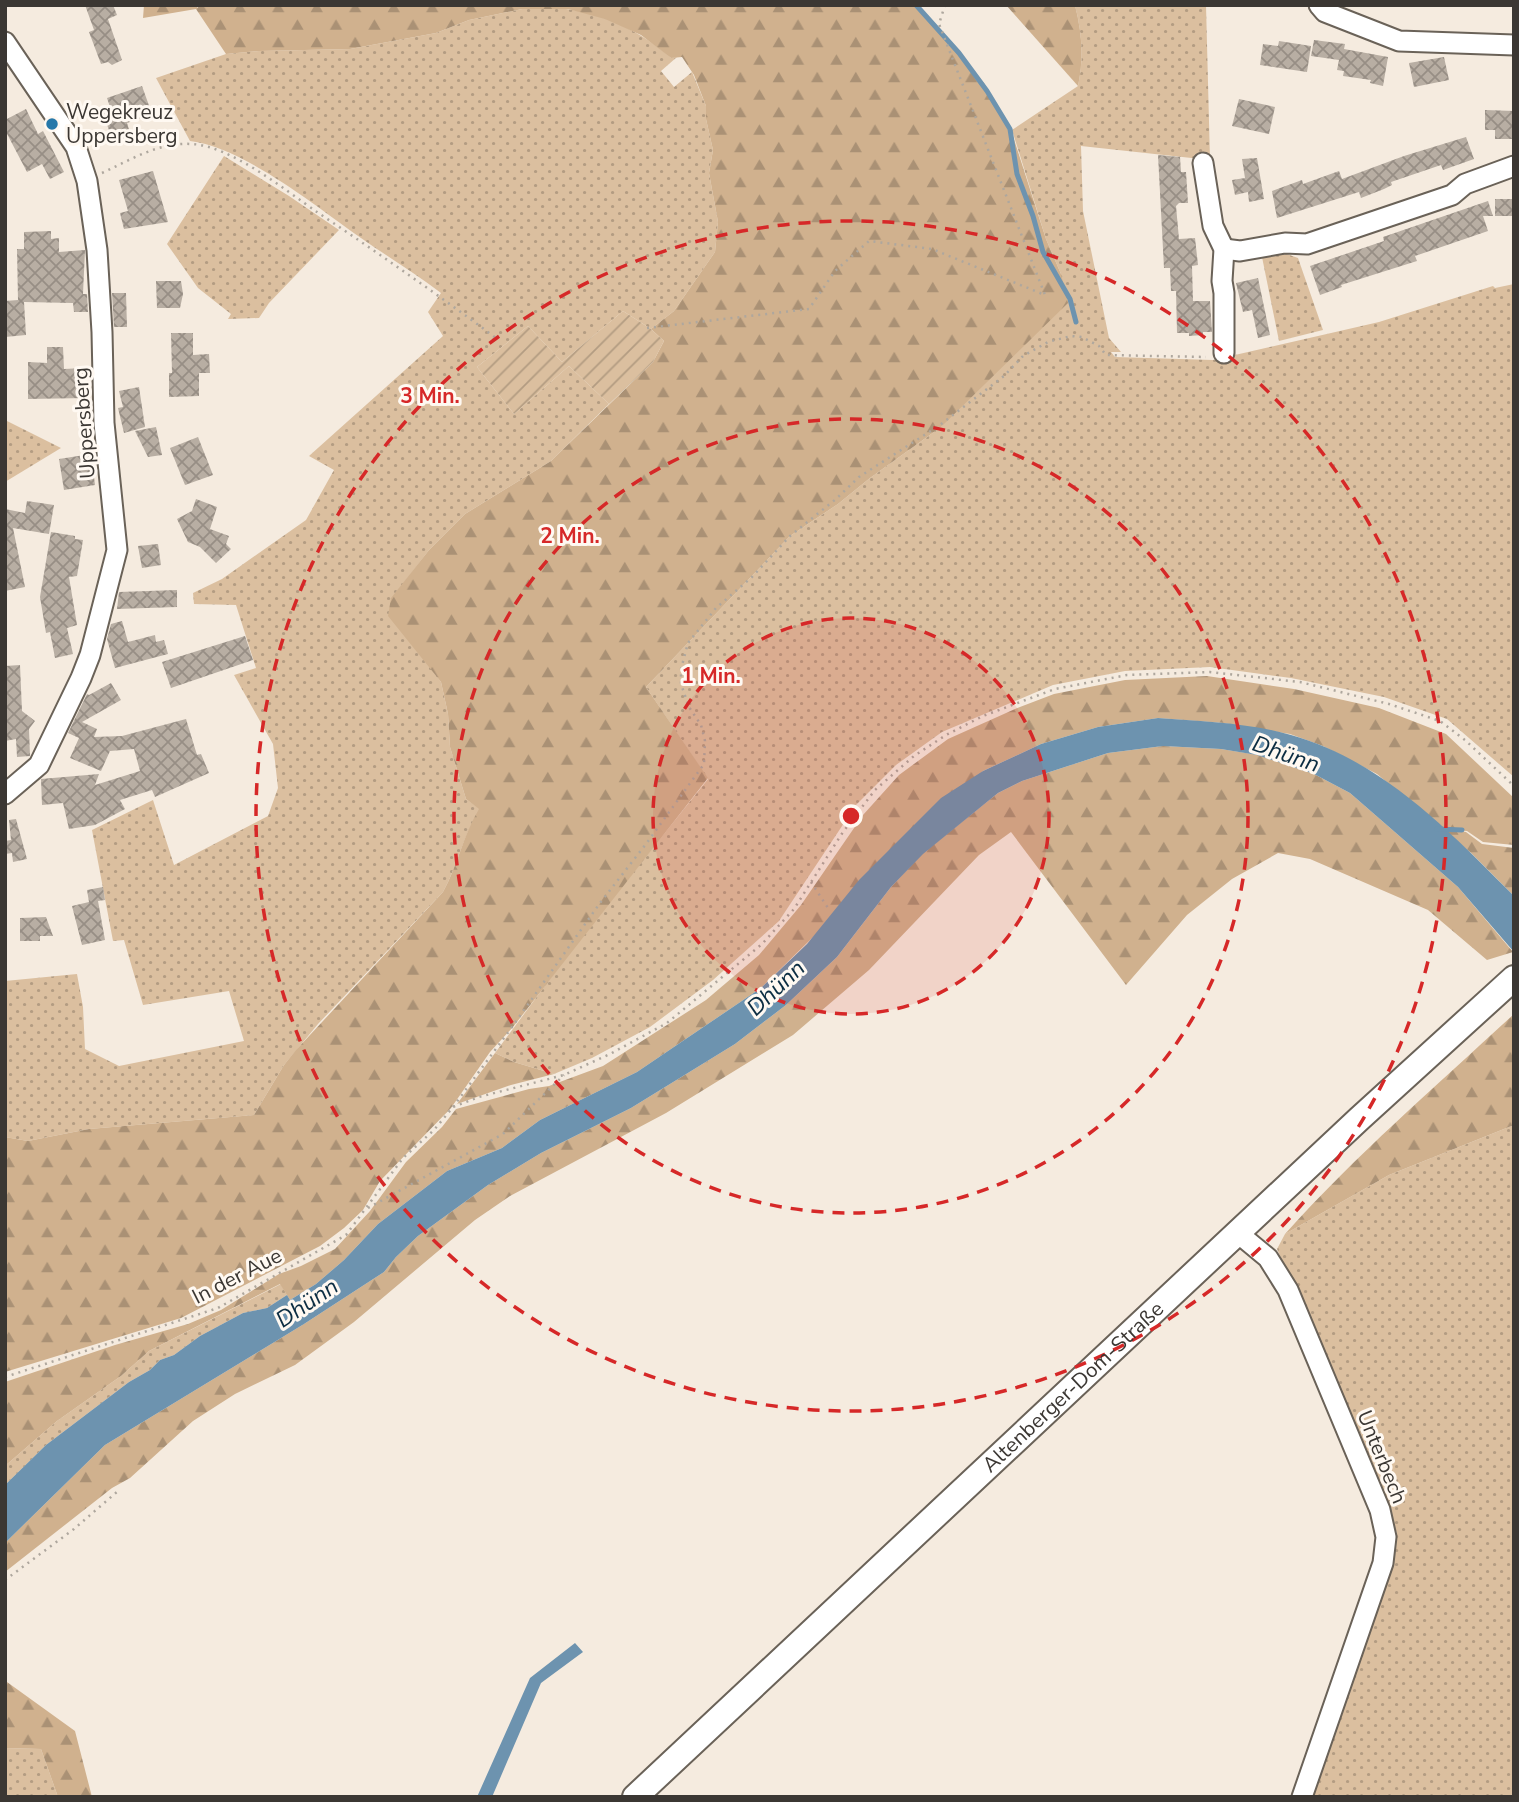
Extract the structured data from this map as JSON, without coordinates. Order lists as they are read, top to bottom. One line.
{"streets":{"main road":["Altenberger-Dom-Straße"],"street":["Uppersberg","Unterbech"],"path":["In der Aue"]},"crossings":[["Altenberger-Dom-Straße","Unterbech"]],"water":["Dhünn"],"places":["Wegekreuz Uppersberg"],"rings":["3 Min.","2 Min.","1 Min."]}
